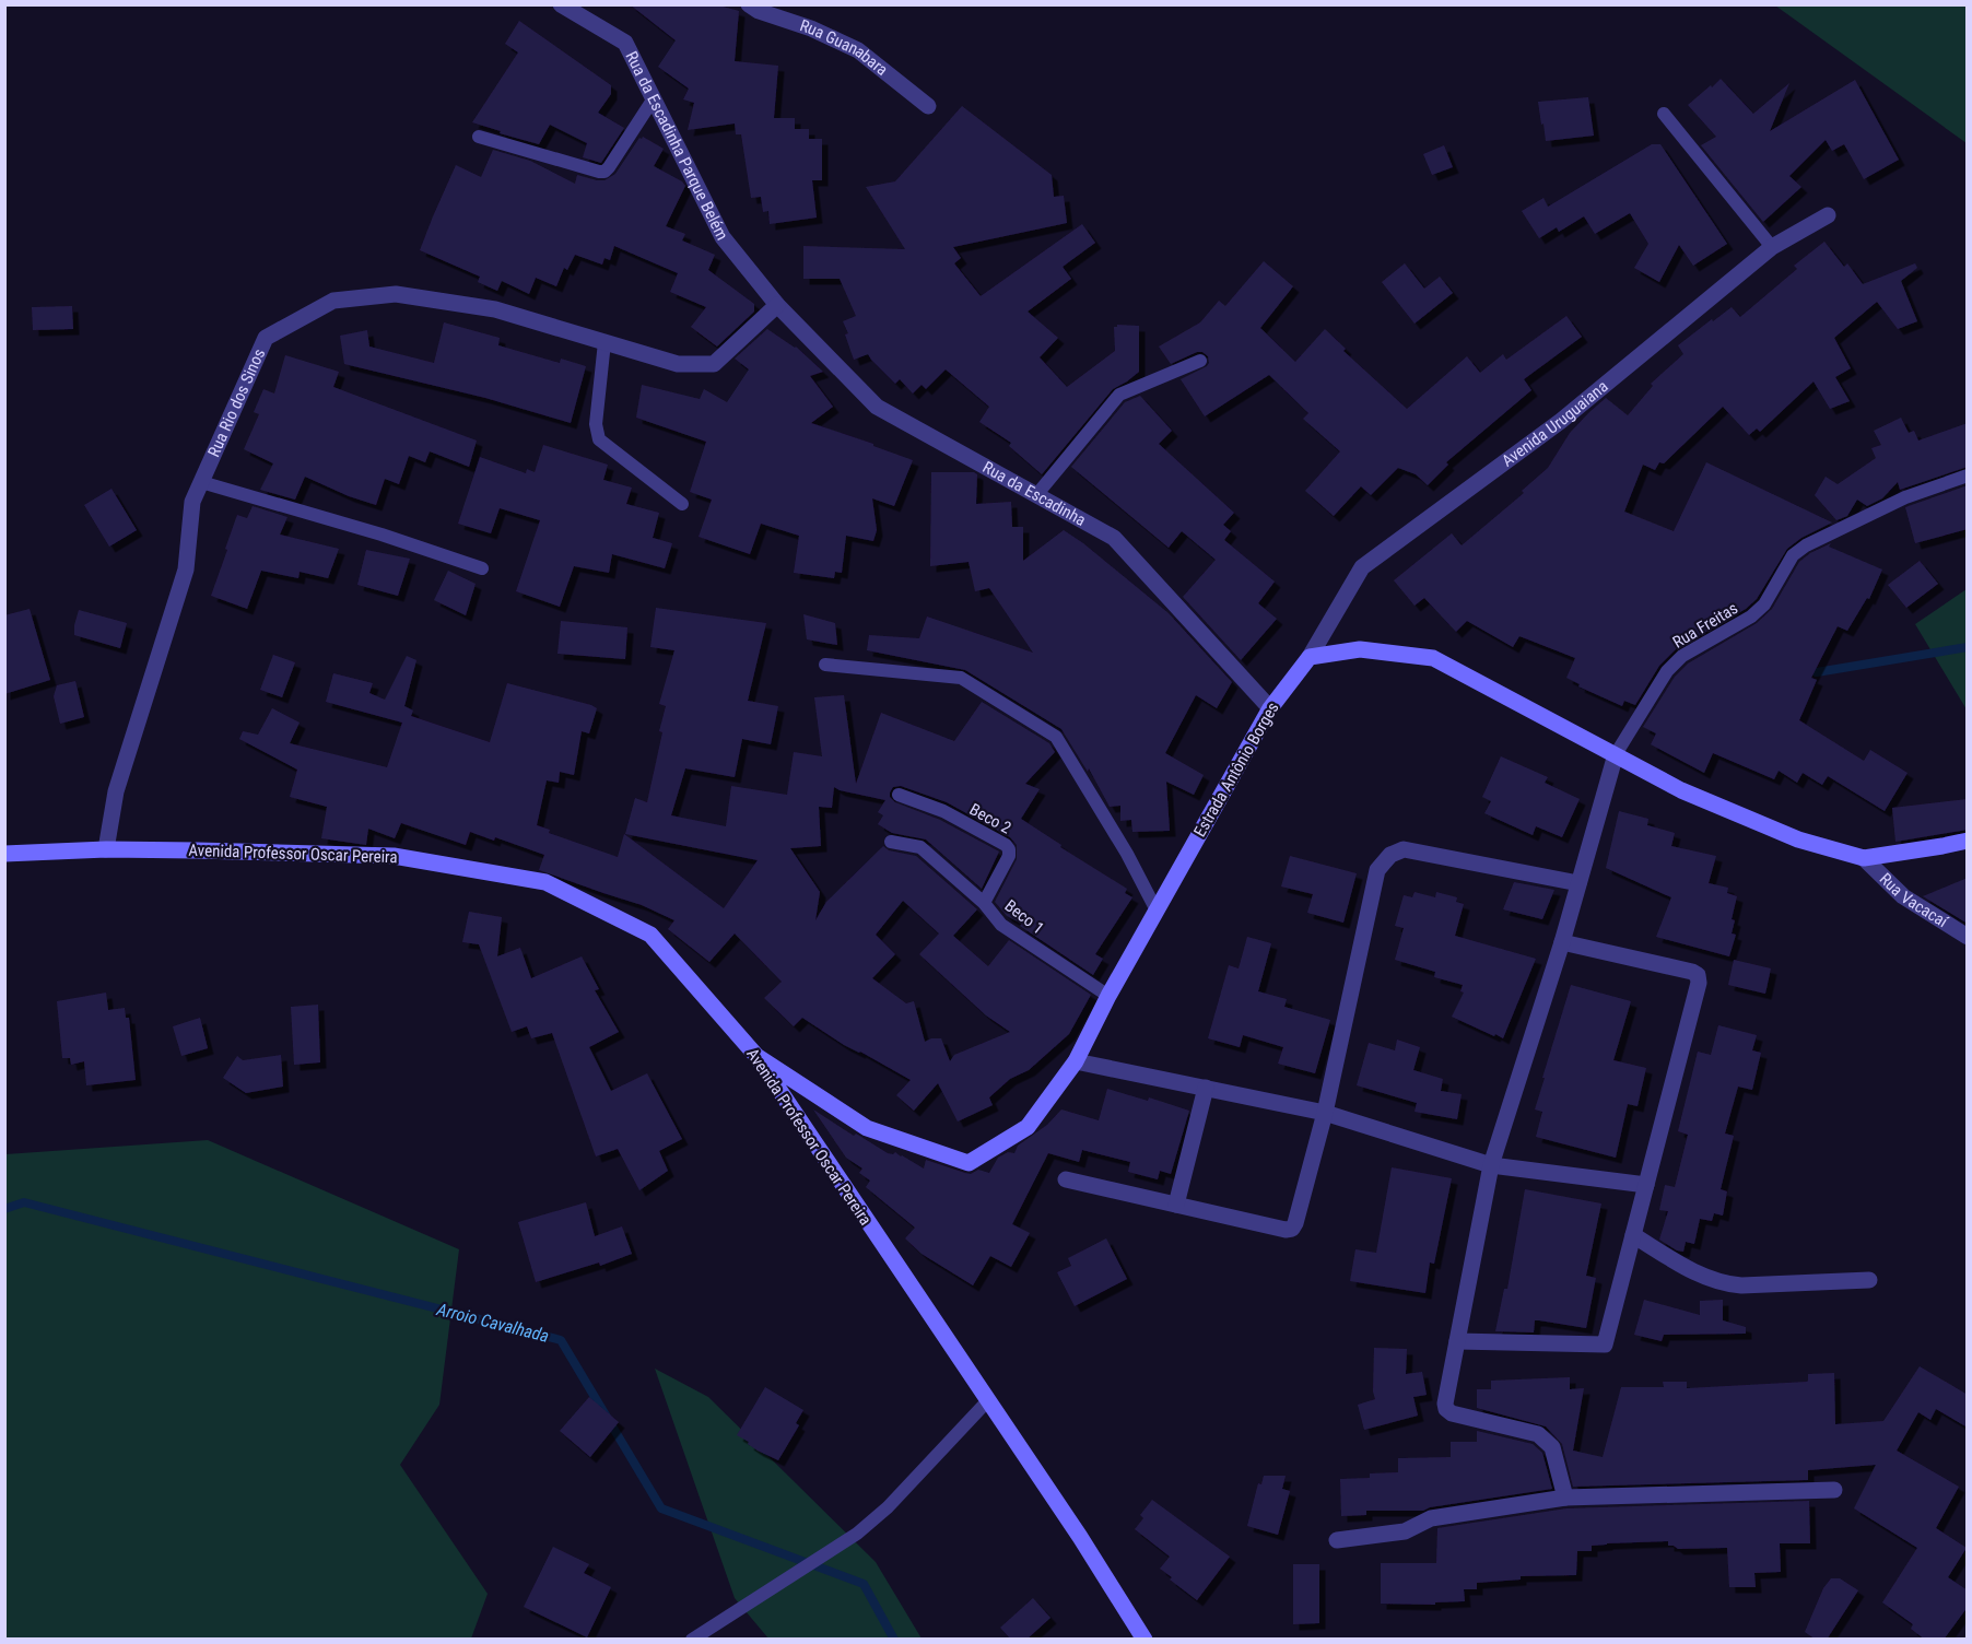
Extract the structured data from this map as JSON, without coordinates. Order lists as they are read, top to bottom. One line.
{"streets":{"street":["Rua Guanabara","Rua da Escadinha Parque Belém","Rua Rio dos Sinos","Avenida Uruguaiana","Rua da Escadinha","Estrada Antônio Borges","Avenida Professor Oscar Pereira","Rua Vacacaí"],"lane":["Rua Freitas","Beco 2","Beco 1"]},"crossings":[["Rua da Escadinha Parque Belém","Rua Rio dos Sinos"],["Rua da Escadinha Parque Belém","Rua da Escadinha"],["Rua Rio dos Sinos","Rua da Escadinha"],["Rua Rio dos Sinos","Avenida Professor Oscar Pereira"],["Avenida Uruguaiana","Estrada Antônio Borges"],["Rua da Escadinha","Estrada Antônio Borges"],["Estrada Antônio Borges","Avenida Professor Oscar Pereira"],["Estrada Antônio Borges","Beco 1"],["Beco 2","Beco 1"]],"water":["Arroio Cavalhada"]}
